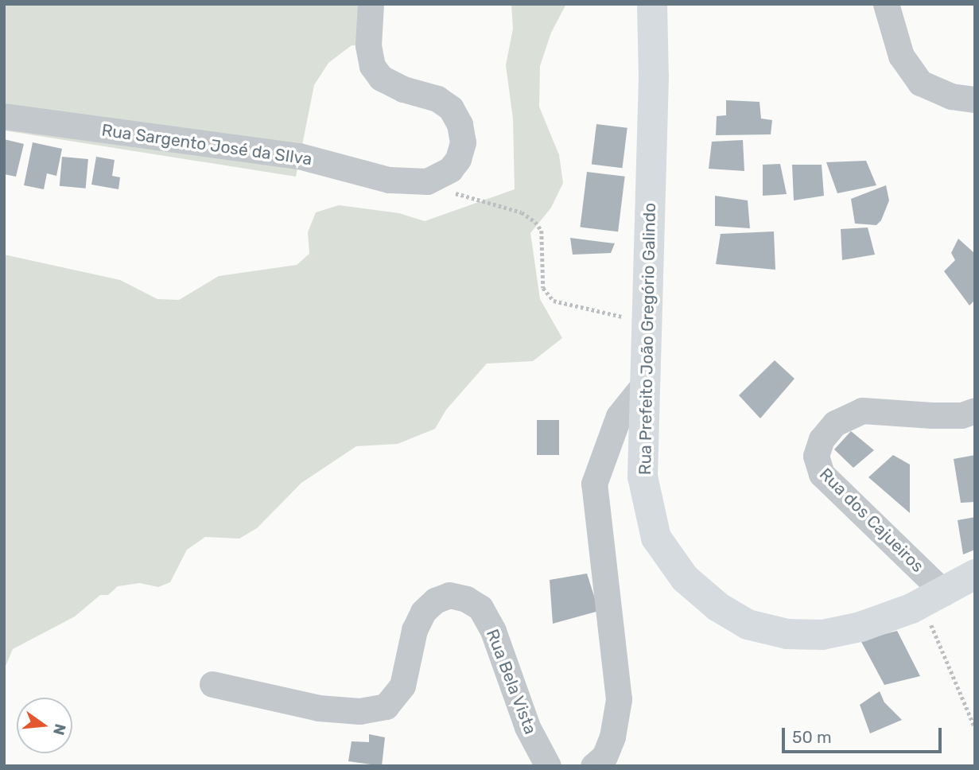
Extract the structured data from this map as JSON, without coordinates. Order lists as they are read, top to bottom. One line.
{"streets":{"main road":["Rua Prefeito João Gregório Galindo"],"street":["Rua Sargento José da SIlva","Rua dos Cajueiros","Rua Bela Vista"]},"crossings":[["Rua Prefeito João Gregório Galindo","Rua dos Cajueiros"]],"scale_bar":"50 m","north":"right"}
